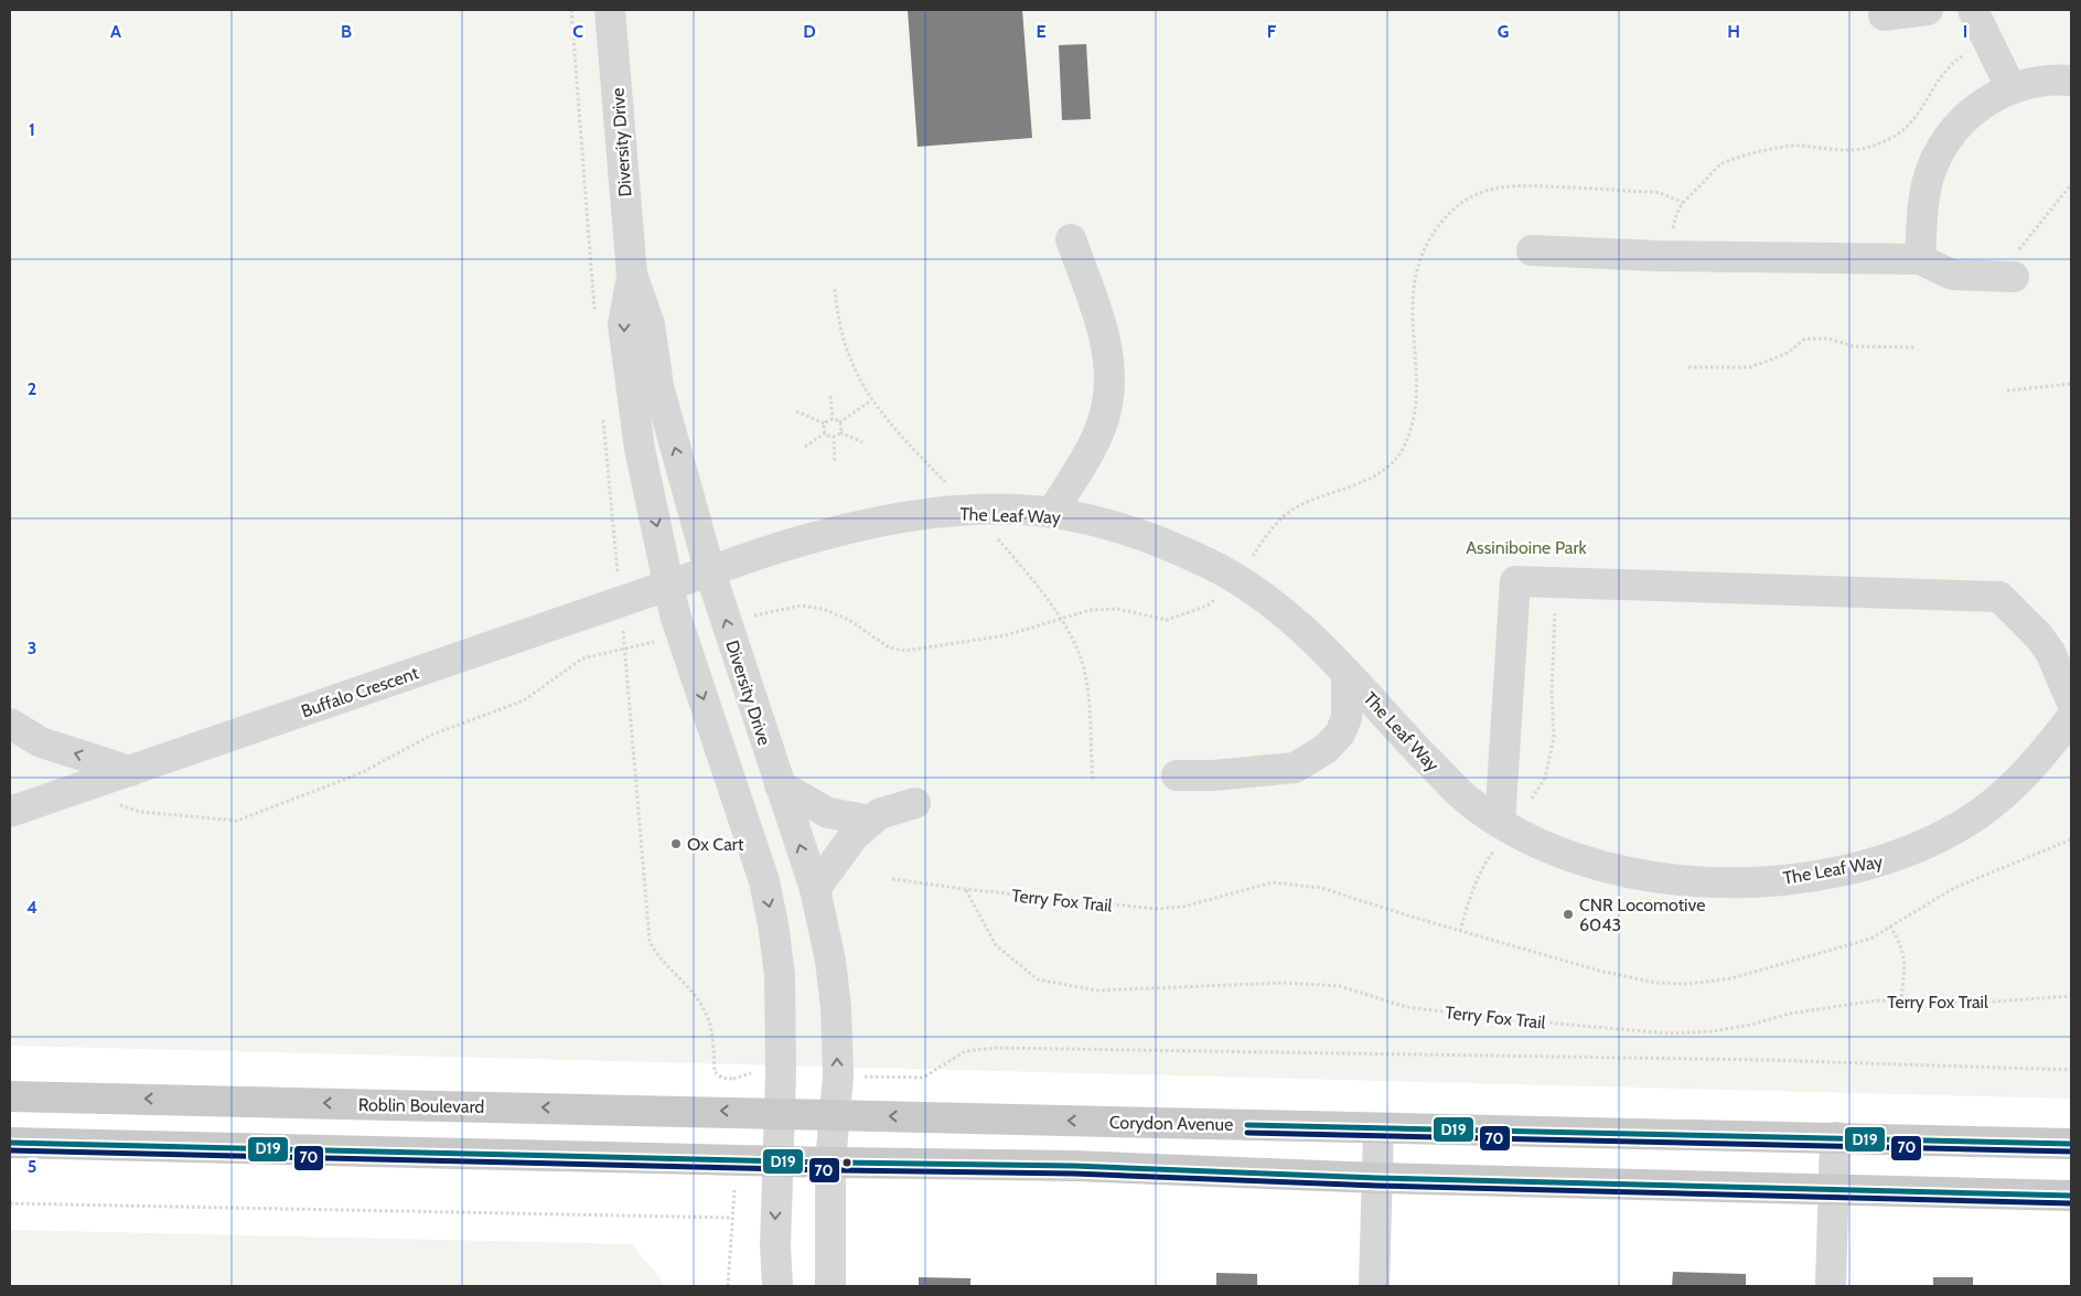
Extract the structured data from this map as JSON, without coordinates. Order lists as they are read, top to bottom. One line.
{"streets":{"main road":["Roblin Boulevard","Corydon Avenue"],"street":["Diversity Drive","The Leaf Way","Buffalo Crescent"],"path":["Terry Fox Trail"]},"crossings":[["Diversity Drive","The Leaf Way"],["Diversity Drive","Buffalo Crescent"],["Diversity Drive","Roblin Boulevard"],["Diversity Drive","Corydon Avenue"],["The Leaf Way","Buffalo Crescent"],["Roblin Boulevard","Corydon Avenue"]],"parks":["Assiniboine Park"],"places":["Ox Cart","CNR Locomotive 6043"],"lines":["transit line D19","transit line 70"],"grid":{"columns":["A","B","C","D","E","F","G","H","I"],"rows":["1","2","3","4","5"]}}
